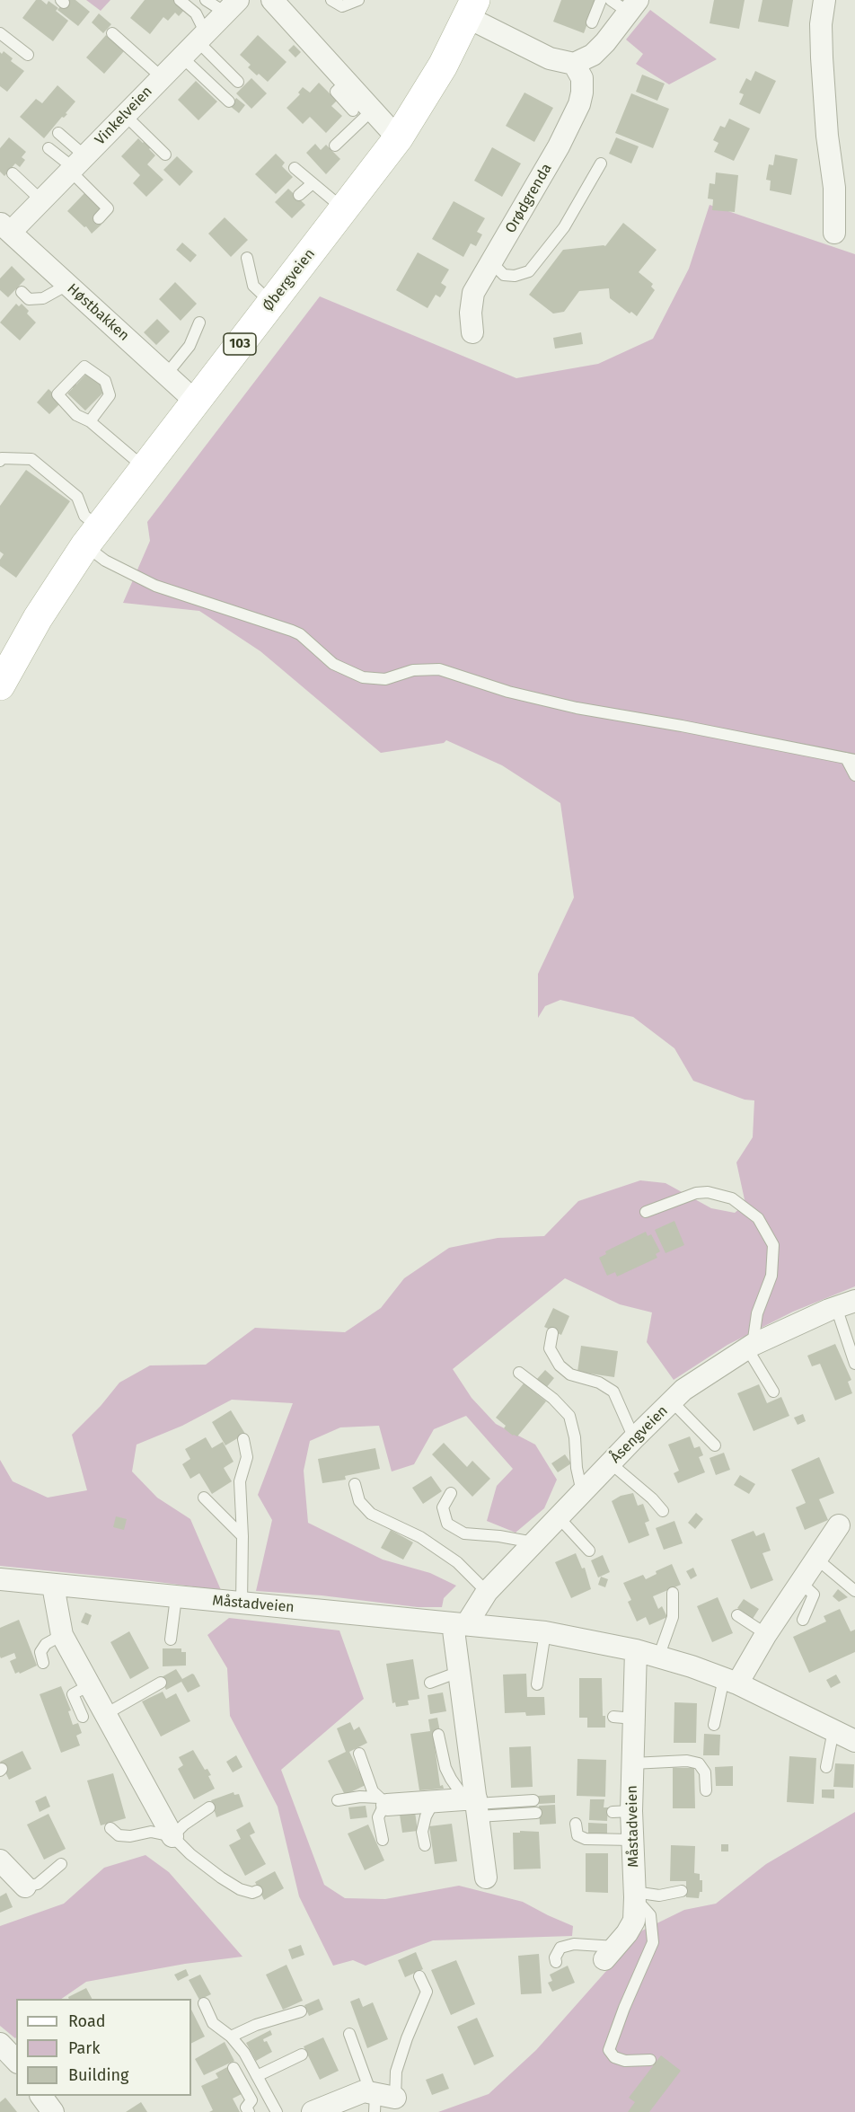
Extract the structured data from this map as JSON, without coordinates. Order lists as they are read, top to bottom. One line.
{"streets":{"main road":["Øbergveien","103"],"street":["Vinkelveien","Orødgrenda","Høstbakken","Åsengveien","Måstadveien"]},"crossings":[["Vinkelveien","Høstbakken"],["Øbergveien","Høstbakken"],["Åsengveien","Måstadveien"]],"legend":["Road","Park","Building"]}
